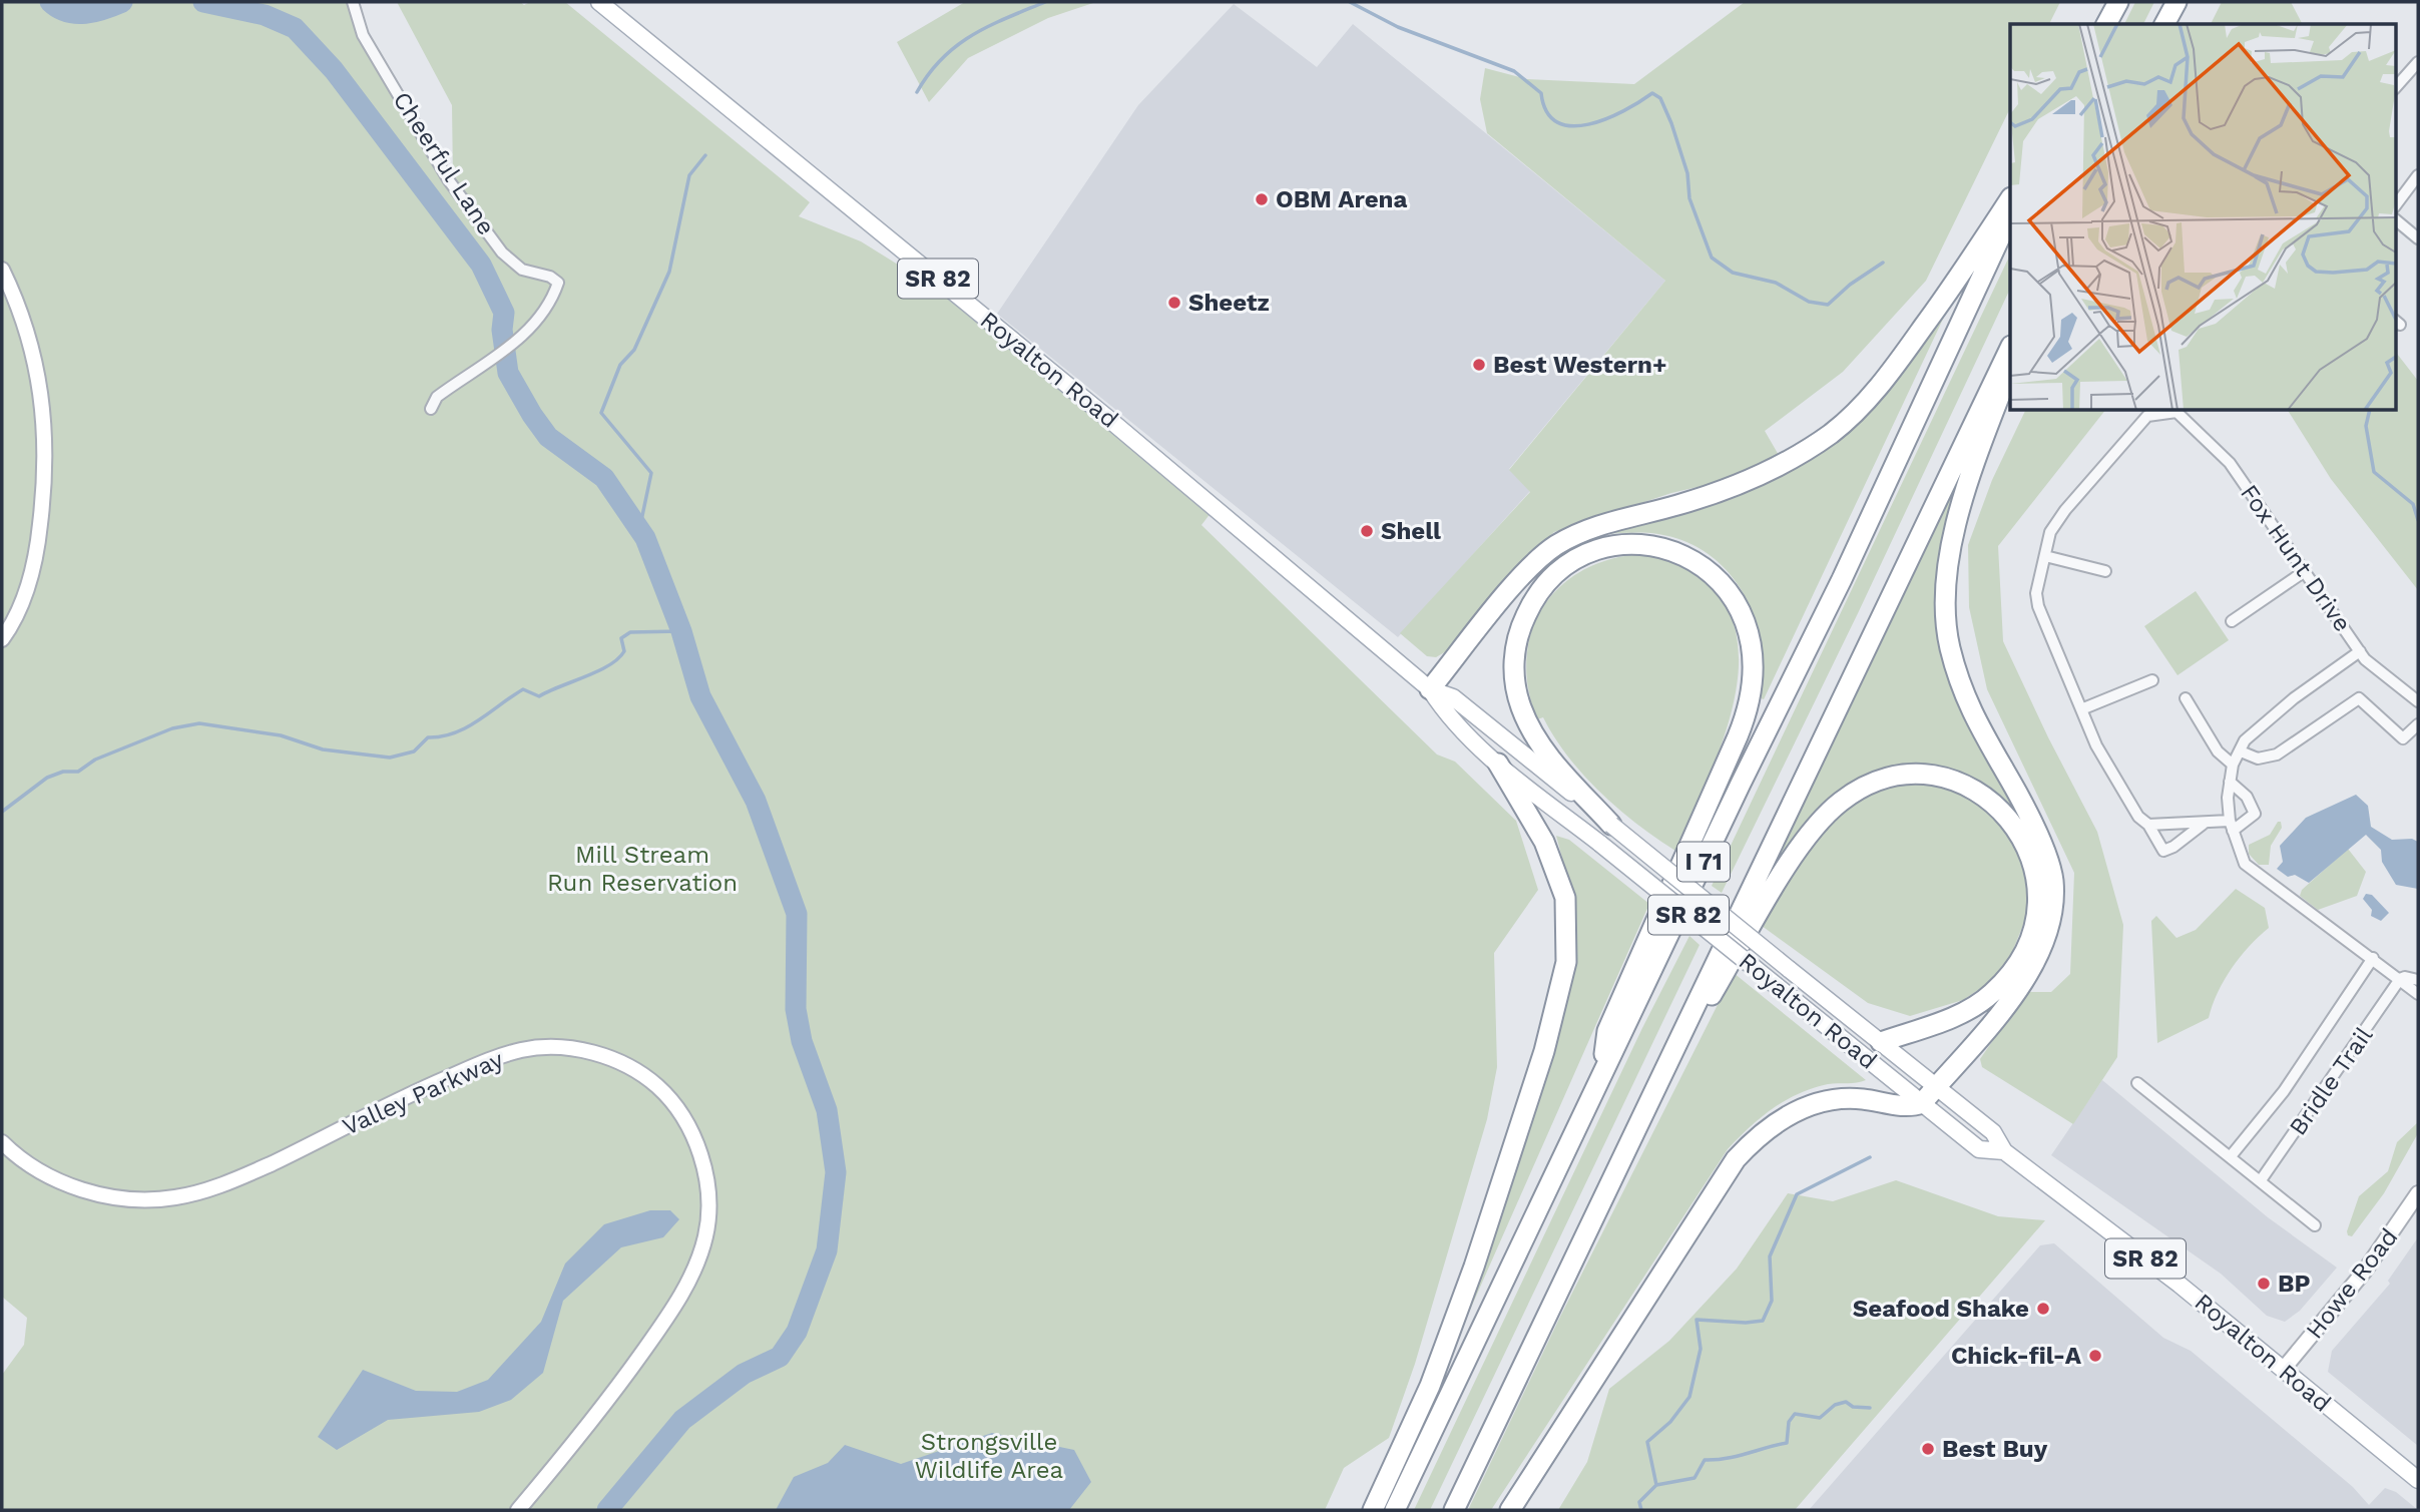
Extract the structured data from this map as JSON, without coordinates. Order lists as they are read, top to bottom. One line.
{"streets":{"highway":["I 71"],"main road":["SR 82","Royalton Road"],"street":["Cheerful Lane","Fox Hunt Drive","Bridle Trail","Valley Parkway","Howe Road"]},"crossings":[["Royalton Road","Howe Road"]],"parks":["Mill Stream Run Reservation","Strongsville Wildlife Area"],"places":["OBM Arena","Sheetz","Best Western+","Shell","BP","Seafood Shake","Chick-fil-A","Best Buy"]}
